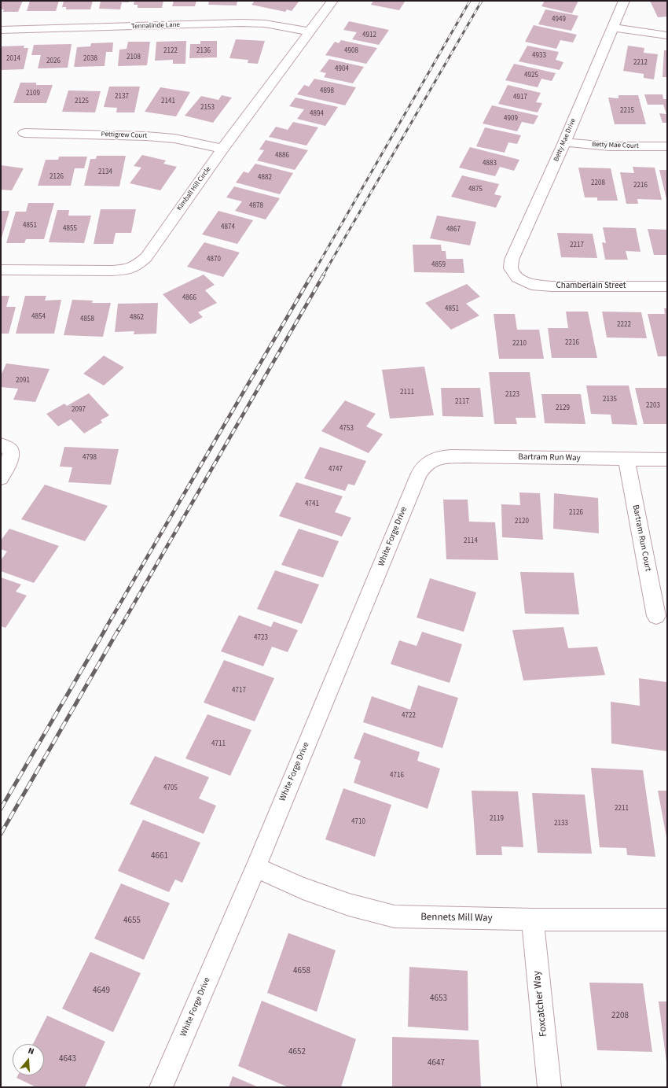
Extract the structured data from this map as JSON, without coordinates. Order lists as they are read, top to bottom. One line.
{"streets":{"street":["Tennalinde Lane","Pettigrew Court","Betty Mae Drive","Betty Mae Court","Kimball Hill Circle","Chamberlain Street","Bartram Run Way","White Forge Drive","Bartram Run Court","Bennets Mill Way","Foxcatcher Way"]},"crossings":[["Tennalinde Lane","Kimball Hill Circle"],["Pettigrew Court","Kimball Hill Circle"],["Betty Mae Drive","Betty Mae Court"],["Betty Mae Drive","Chamberlain Street"],["Bartram Run Way","White Forge Drive"],["Bartram Run Way","Bartram Run Court"],["White Forge Drive","Bennets Mill Way"],["Bennets Mill Way","Foxcatcher Way"]],"house_numbers":["4949","4912","2122","2136","4908","4933","2108","2014","2038","2026","2212","4904","4925","4898","2109","2137","4917","2125","2141","2153","2215","4894","4909","4886","4883","2134","2126","4882","2208","2216","4875","4878","4851","4874","4855","4867","2217","4870","4859","4866","4851","4854","4862","4858","2222","2216","2210","2091","2111","2123","2135","2117","2203","2129","2097","4753","4798","4747","4741","2126","2120","2114","4723","4717","4722","4711","4716","4705","2211","2119","4710","2133","4661","4655","4658","4649","4653","2208","4652","4643","4647"],"north":"top"}
